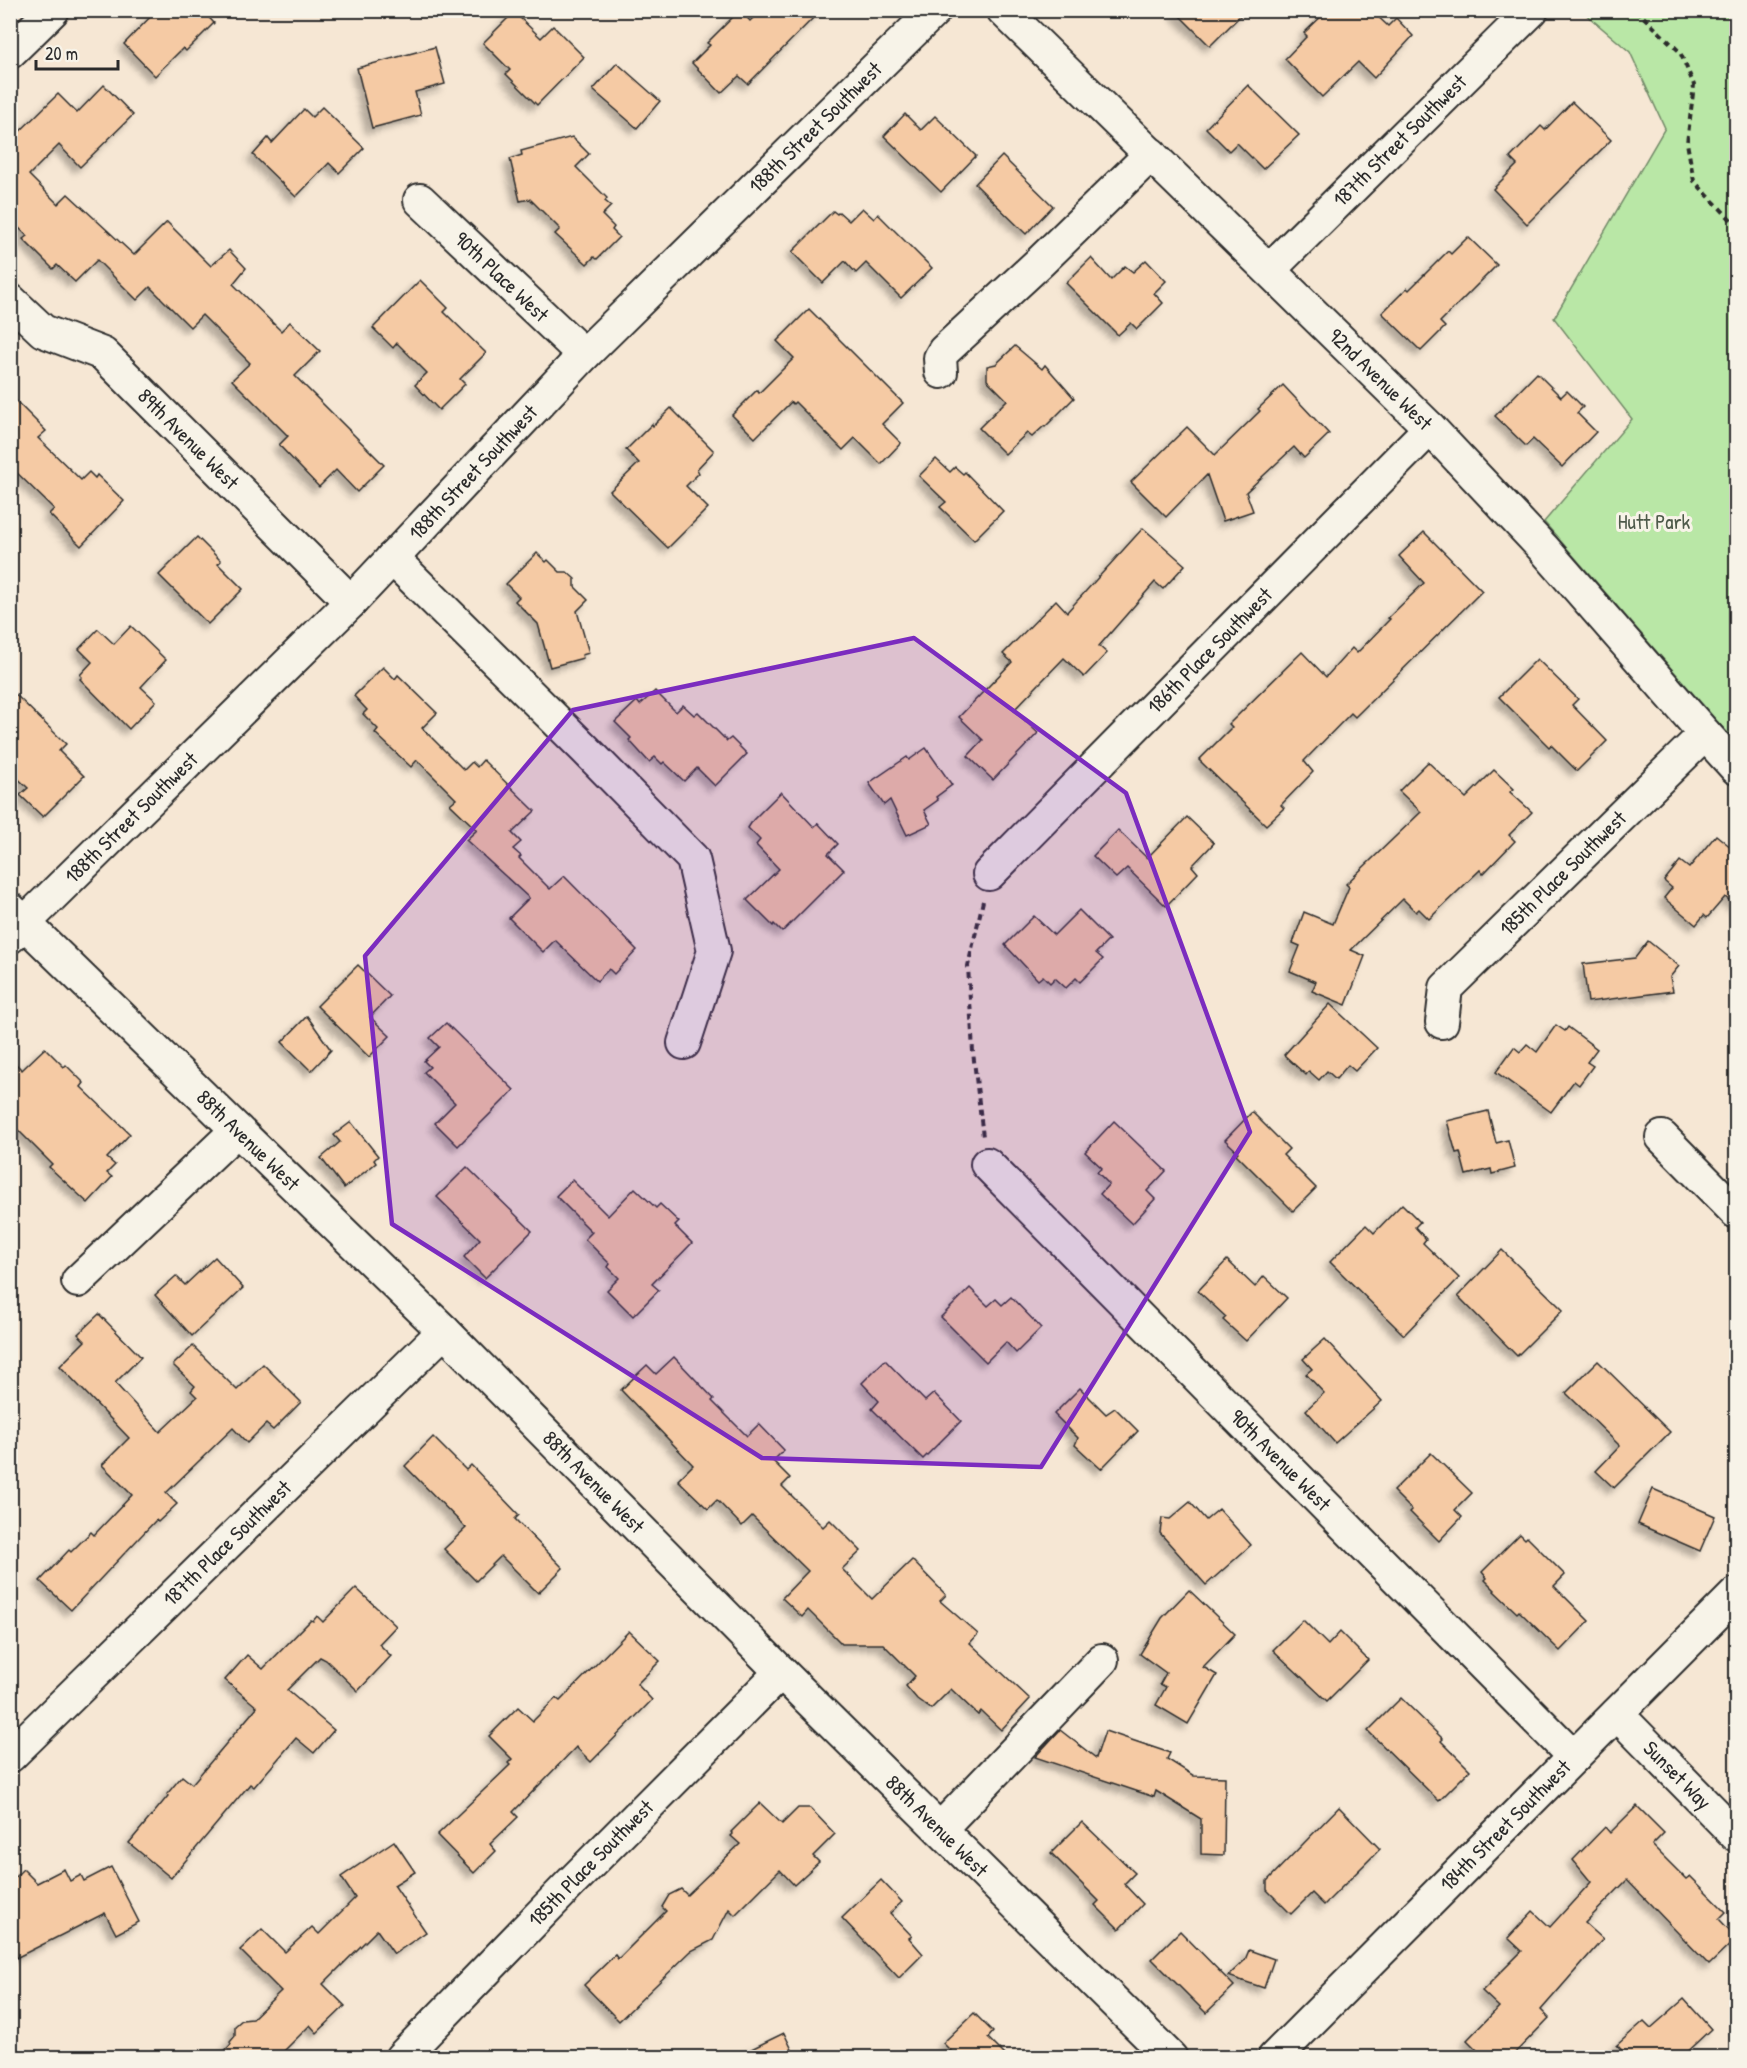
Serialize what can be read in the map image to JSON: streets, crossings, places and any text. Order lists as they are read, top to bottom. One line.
{"streets":{"street":["188th Street Southwest","187th Street Southwest","90th Place West","92nd Avenue West","89th Avenue West","186th Place Southwest","185th Place Southwest","88th Avenue West","90th Avenue West","187th Place Southwest","Sunset Way","184th Street Southwest"]},"crossings":[["188th Street Southwest","90th Place West"],["188th Street Southwest","89th Avenue West"],["188th Street Southwest","88th Avenue West"],["187th Street Southwest","92nd Avenue West"],["92nd Avenue West","186th Place Southwest"],["92nd Avenue West","185th Place Southwest"],["185th Place Southwest","88th Avenue West"],["88th Avenue West","187th Place Southwest"],["90th Avenue West","184th Street Southwest"],["Sunset Way","184th Street Southwest"]],"parks":["Hutt Park"],"scale_bar":"20 m"}
